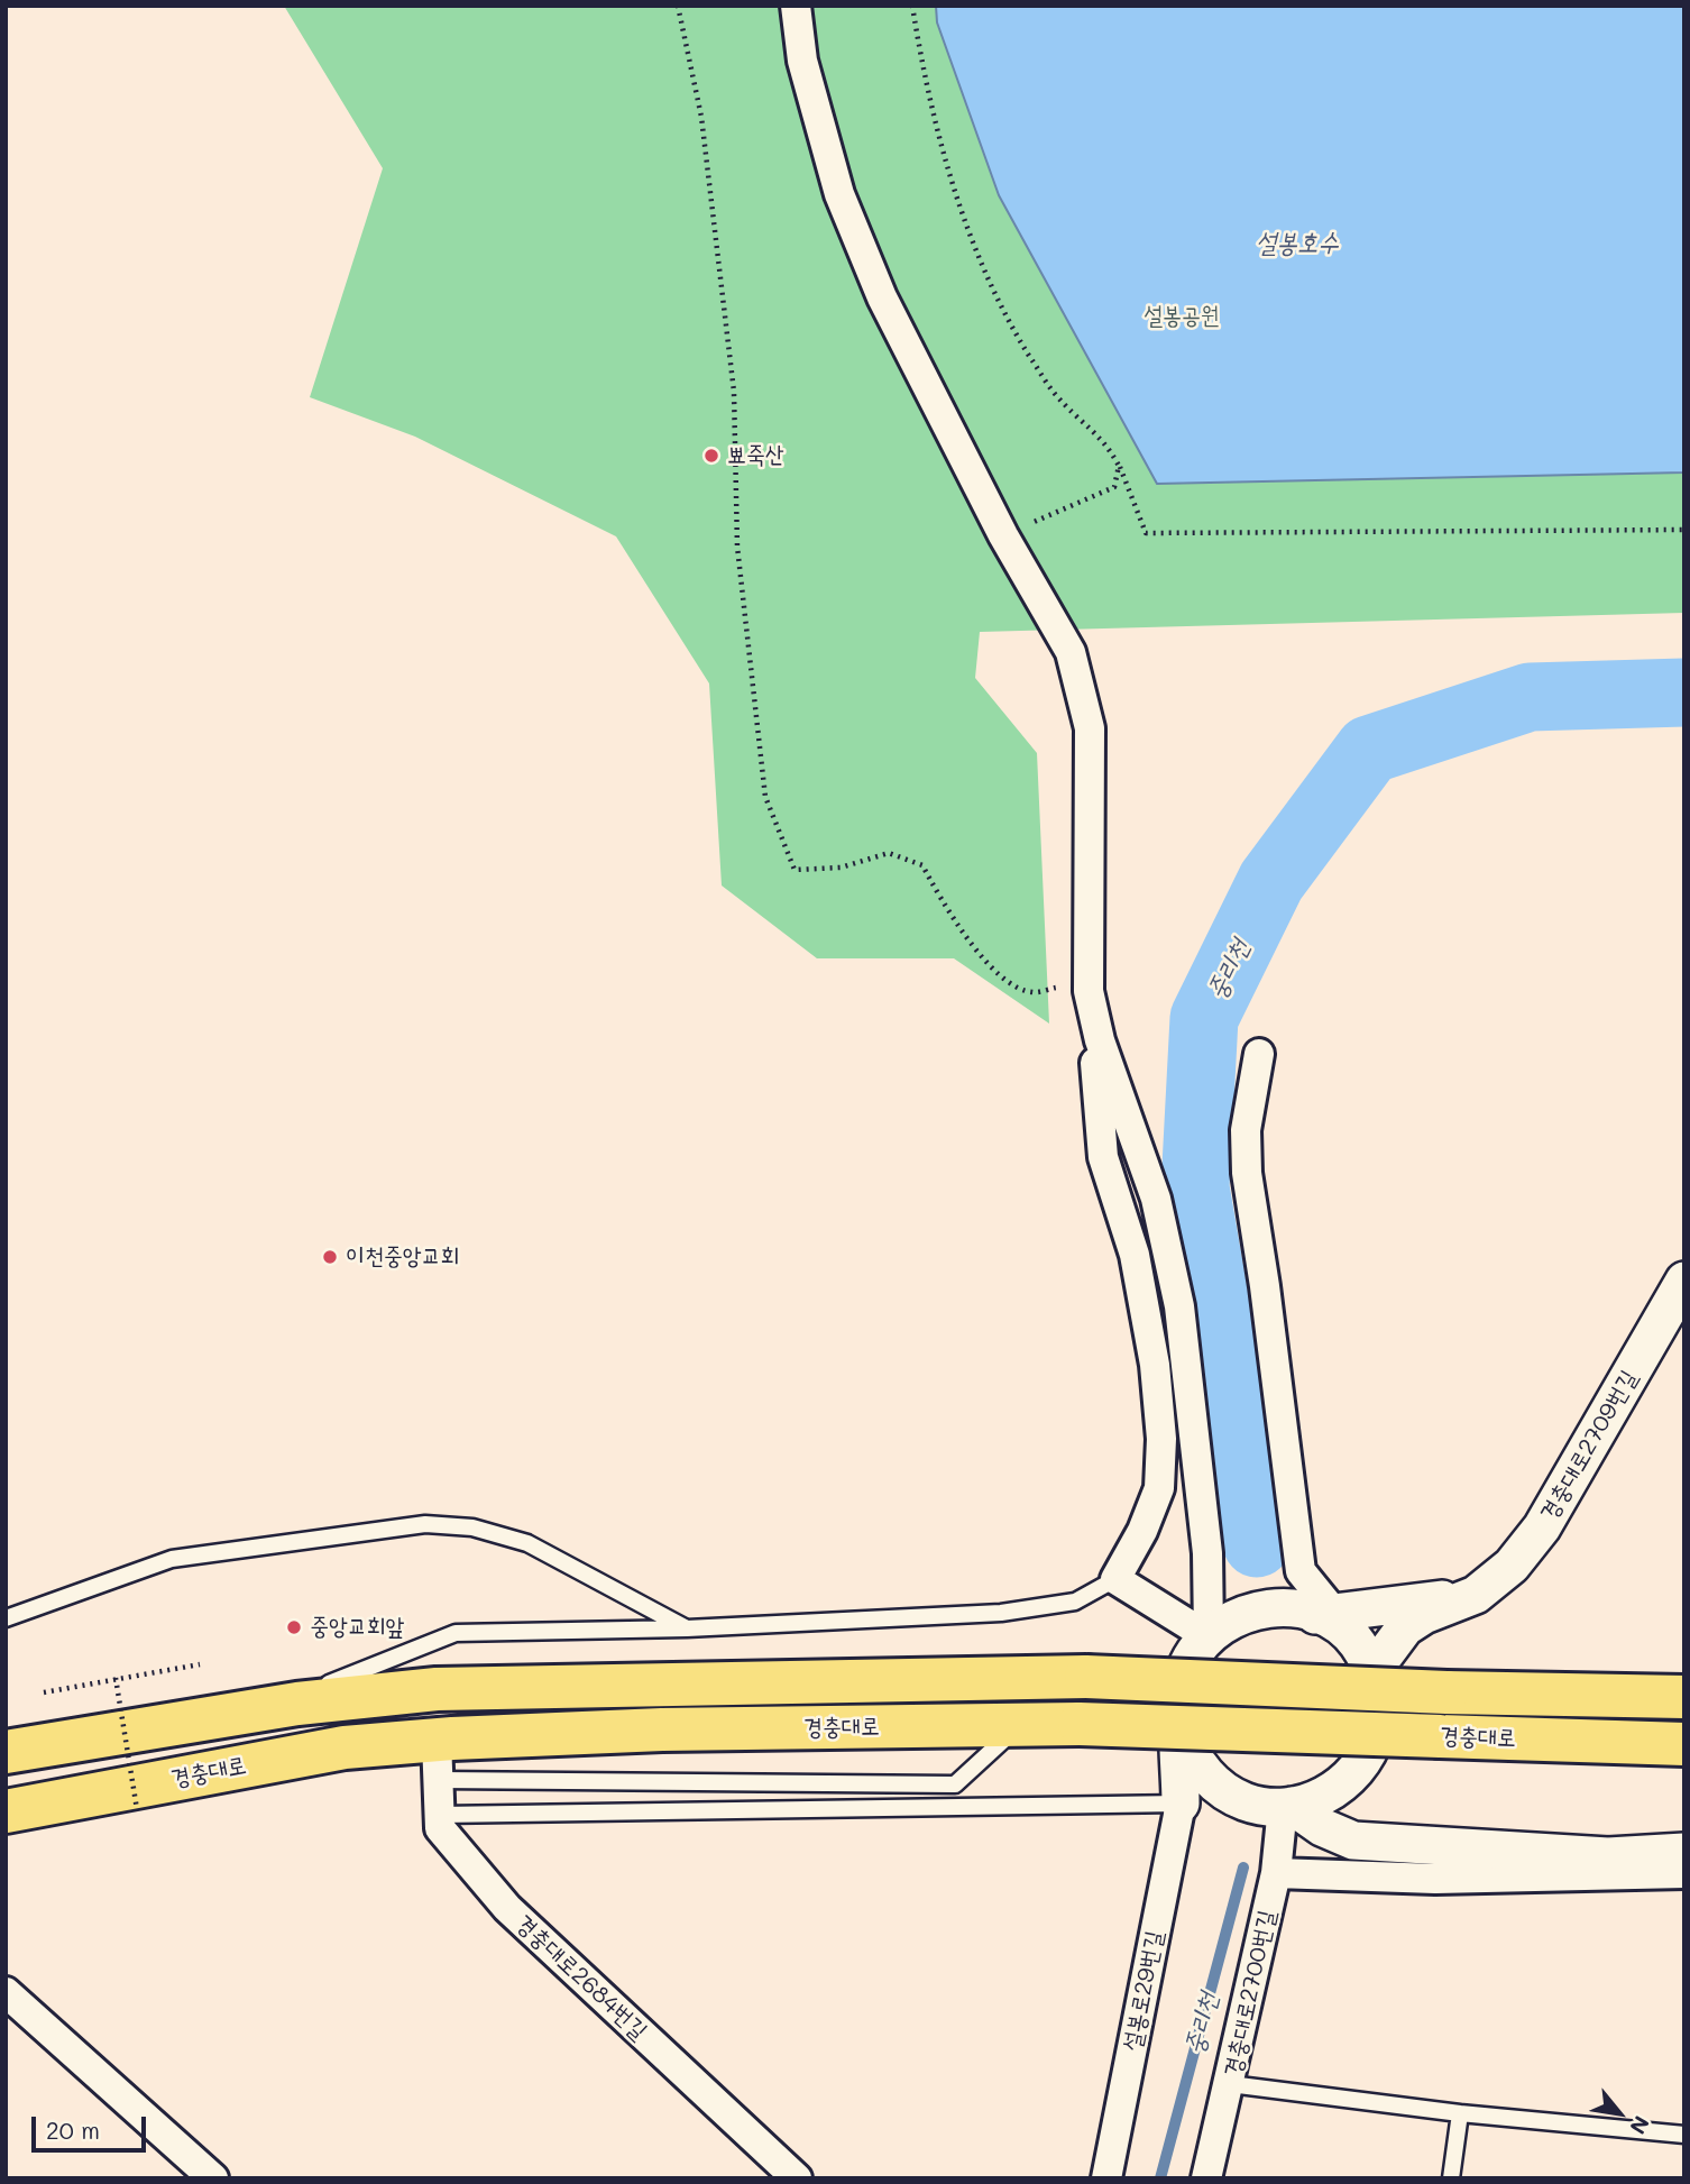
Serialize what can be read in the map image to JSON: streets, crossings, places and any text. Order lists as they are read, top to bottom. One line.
{"streets":{"main road":["경충대로"],"street":["경충대로2709번길","경충대로2684번길","설봉로29번길","경충대로2700번길"]},"crossings":[["경충대로","경충대로2684번길"]],"water":["설봉호수","중리천"],"parks":["설봉공원"],"places":["뾰죽산","이천중앙교회","중앙교회앞"],"scale_bar":"20 m","north":"bottom right"}
